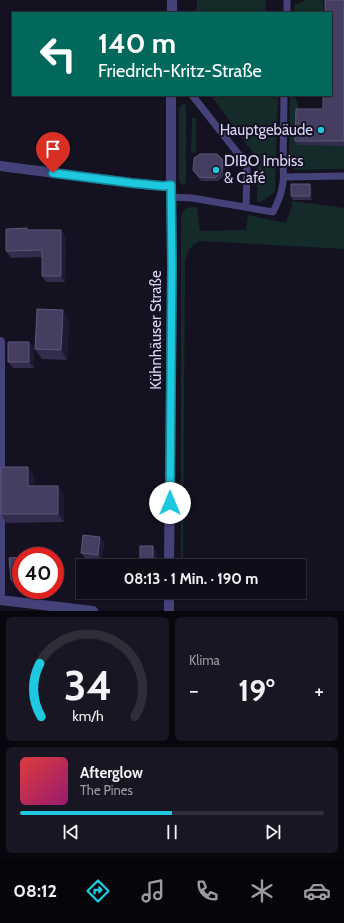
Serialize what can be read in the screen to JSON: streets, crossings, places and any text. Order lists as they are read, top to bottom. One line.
{"streets":{"street":["Kühnhäuser Straße"]},"places":["Hauptgebäude","DIBO Imbiss & Café"],"page":{"turn":["140 m","Friedrich-Kritz-Straße"],"limit":"40","trip":"08:13 · 1 Min. · 190 m","tile":"Klima","heat":["−","19°","+"],"song":["Afterglow","The Pines"],"tabs":"08:12","gauge":["34","km/h"]}}
